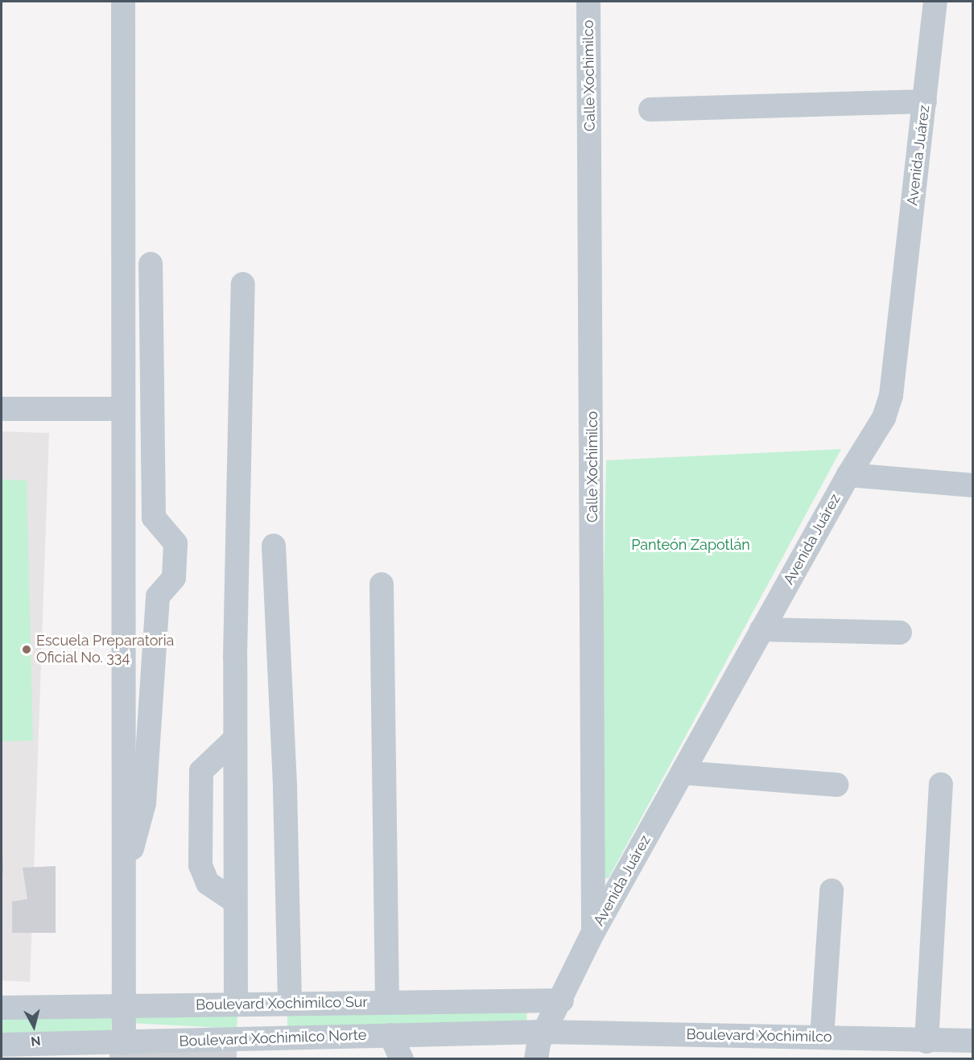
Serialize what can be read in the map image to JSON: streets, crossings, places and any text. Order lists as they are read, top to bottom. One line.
{"streets":{"street":["Calle Xochimilco","Avenida Juárez","Boulevard Xochimilco Sur","Boulevard Xochimilco","Boulevard Xochimilco Norte"]},"crossings":[["Calle Xochimilco","Avenida Juárez"],["Avenida Juárez","Boulevard Xochimilco Sur"],["Avenida Juárez","Boulevard Xochimilco"],["Avenida Juárez","Boulevard Xochimilco Norte"],["Boulevard Xochimilco","Boulevard Xochimilco Norte"]],"parks":["Panteón Zapotlán"],"places":["Escuela Preparatoria Oficial No. 334"],"north":"bottom"}
